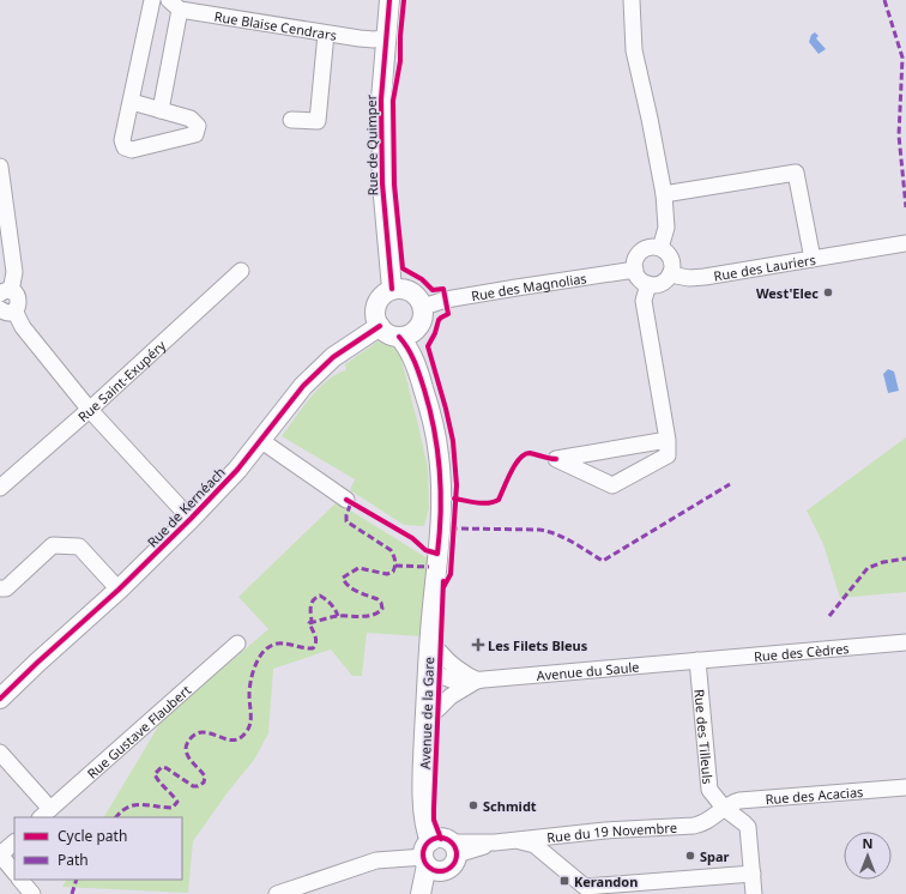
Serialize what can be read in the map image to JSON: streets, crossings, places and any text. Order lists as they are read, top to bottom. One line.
{"streets":{"main road":["Rue de Quimper","Rue de Kernéach","Avenue de la Gare"],"street":["Rue Blaise Cendrars","Rue des Lauriers","Rue des Magnolias","Rue Saint-Exupéry","Rue des Cèdres","Avenue du Saule","Rue Gustave Flaubert","Rue des Tilleuls","Rue des Acacias","Rue du 19 Novembre"]},"crossings":[["Rue Blaise Cendrars","Rue de Quimper"],["Rue de Quimper","Rue des Magnolias"],["Rue de Quimper","Rue de Kernéach"],["Rue de Quimper","Avenue de la Gare"],["Rue des Lauriers","Rue des Magnolias"],["Rue des Magnolias","Rue de Kernéach"],["Rue des Magnolias","Avenue de la Gare"],["Rue de Kernéach","Avenue de la Gare"],["Rue des Cèdres","Avenue du Saule"],["Rue des Cèdres","Rue des Tilleuls"],["Avenue du Saule","Avenue de la Gare"],["Avenue du Saule","Rue des Tilleuls"],["Avenue de la Gare","Rue du 19 Novembre"],["Rue des Tilleuls","Rue des Acacias"],["Rue des Tilleuls","Rue du 19 Novembre"],["Rue des Acacias","Rue du 19 Novembre"]],"places":{"other":["West'Elec","Schmidt","Spar"],"health":["Les Filets Bleus"],"transit":["Kerandon"]},"legend":["Cycle path","Path"],"north":"top"}
